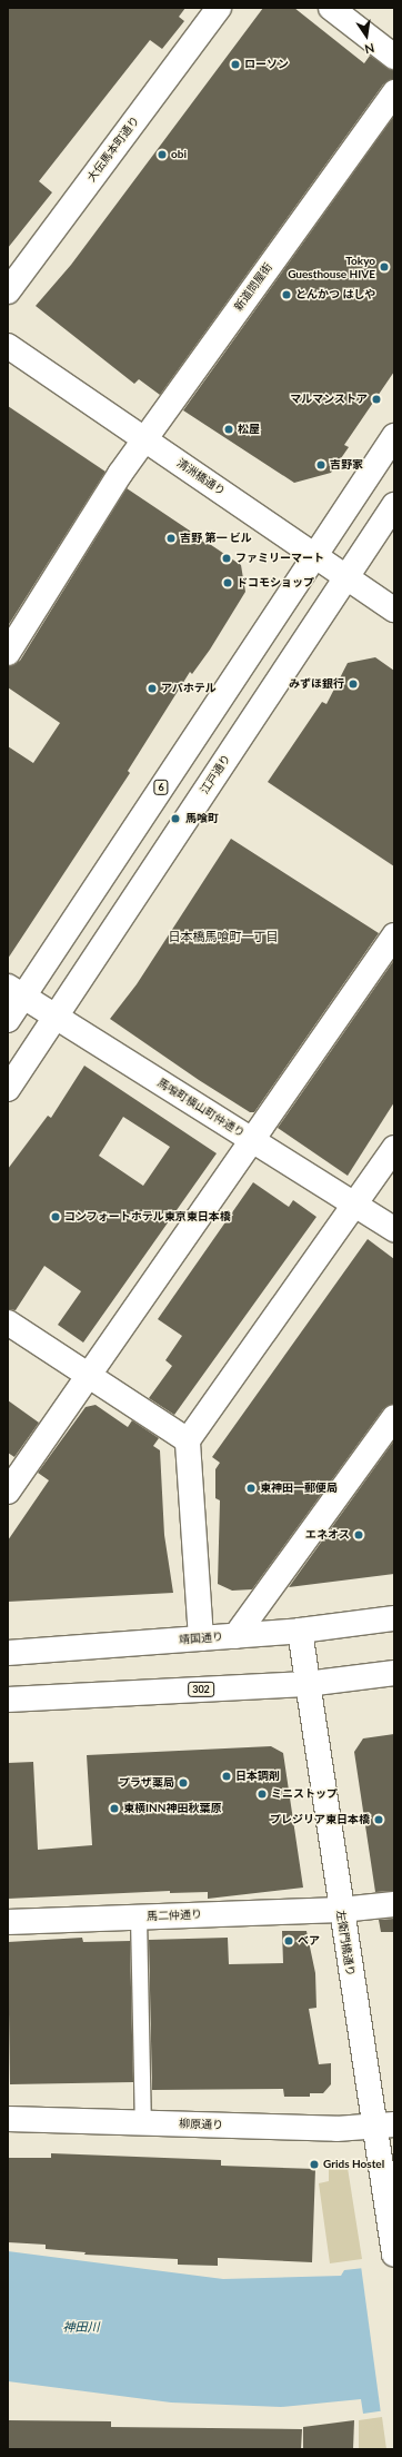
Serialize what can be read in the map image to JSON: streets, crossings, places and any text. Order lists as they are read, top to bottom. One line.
{"streets":{"main road":["大伝馬本町通り","新道問屋街","清洲橋通り","江戸通り","6","馬喰町横山町仲通り","靖国通り","302","馬二仲通り","左衛門橋通り","柳原通り"]},"crossings":[["新道問屋街","清洲橋通り"],["清洲橋通り","江戸通り"],["清洲橋通り","6"],["江戸通り","馬喰町横山町仲通り"],["6","馬喰町横山町仲通り"],["靖国通り","左衛門橋通り"],["302","左衛門橋通り"],["馬二仲通り","左衛門橋通り"],["左衛門橋通り","柳原通り"]],"districts":["日本橋馬喰町一丁目"],"water":["神田川"],"places":["ローソン","obi","Tokyo Guesthouse HIVE","とんかつ はしや","マルマンストア","松屋","吉野家","吉野 第一 ビル","ファミリーマート","ドコモショップ","みずほ銀行","アパホテル","馬喰町","コンフォートホテル東京東日本橋","東神田一郵便局","エネオス","日本調剤","プラザ薬局","ミニストップ","東横INN神田秋葉原","プレジリア東日本橋","ベア","Grids Hostel"],"north":"bottom"}
